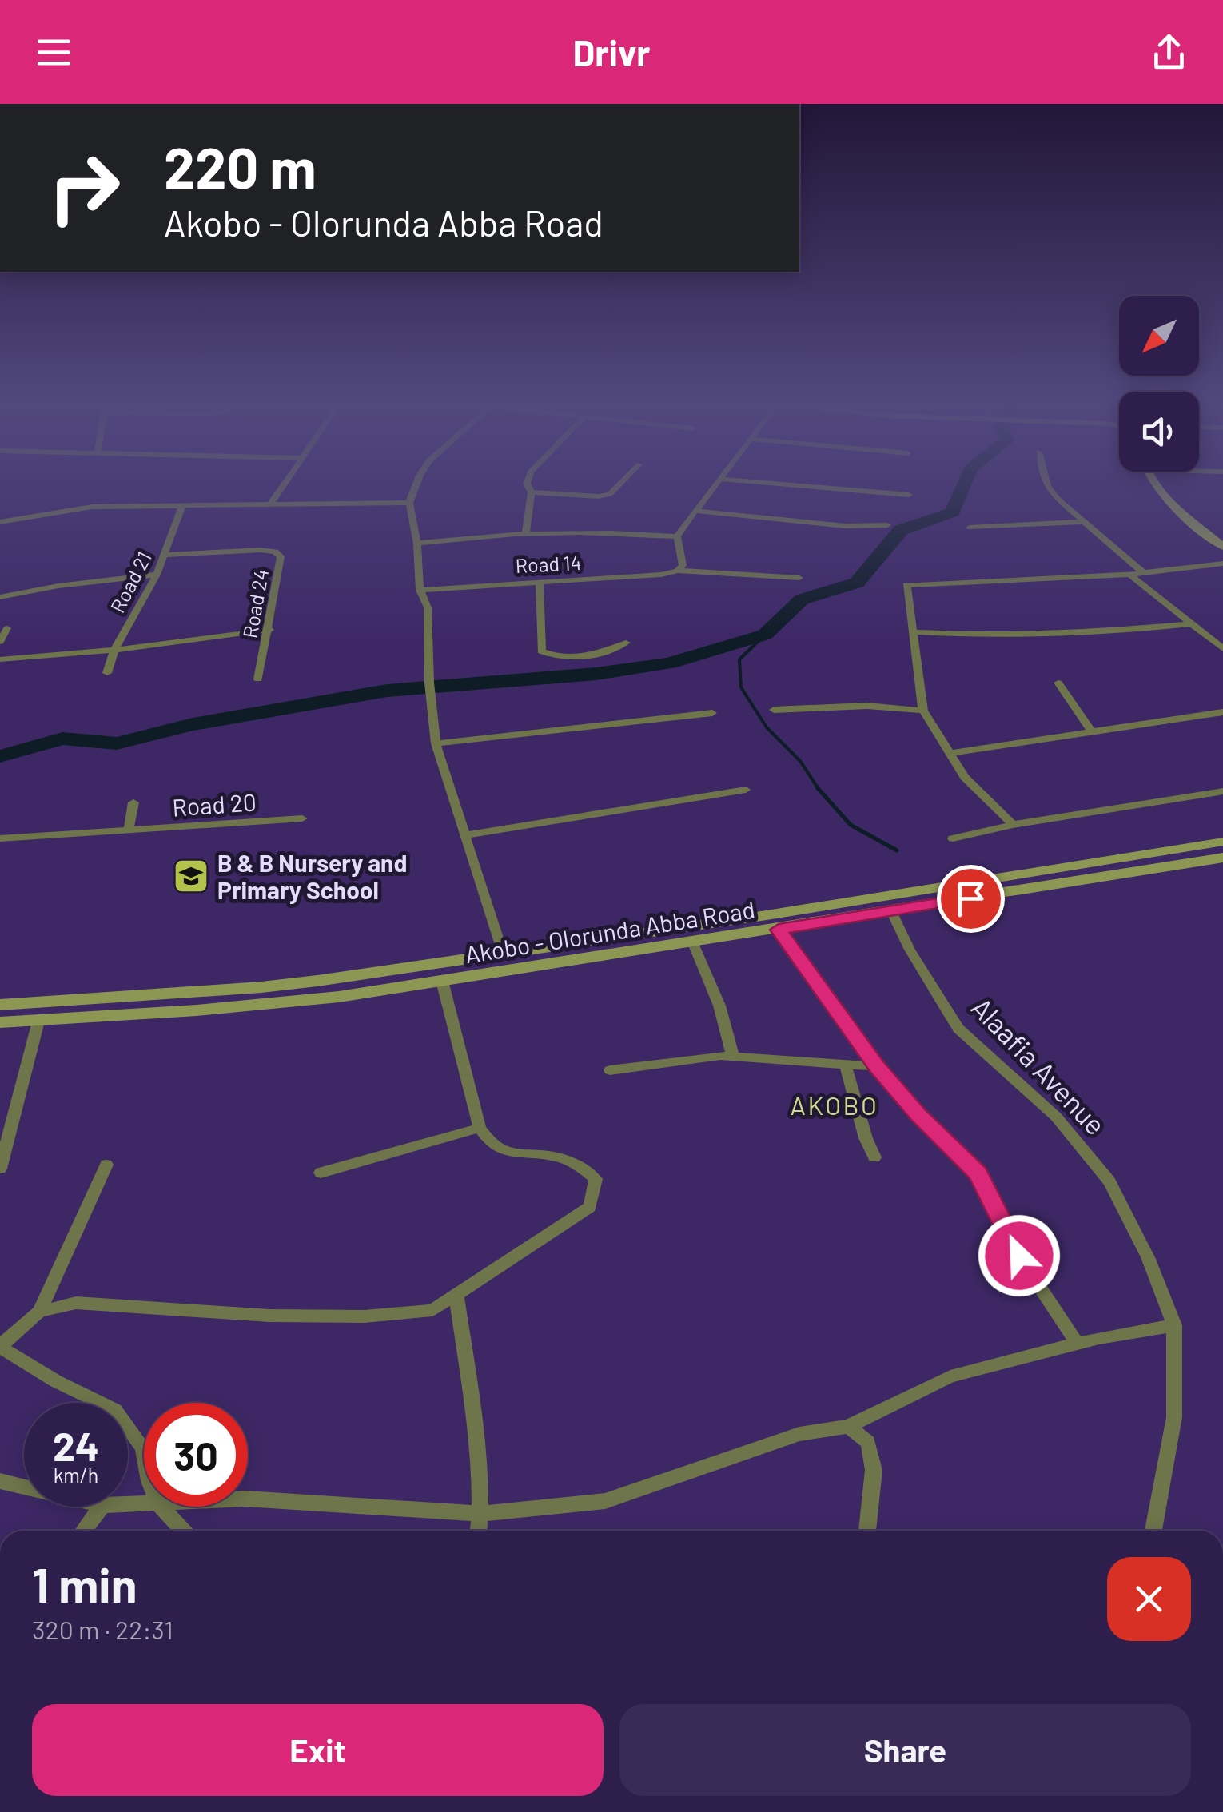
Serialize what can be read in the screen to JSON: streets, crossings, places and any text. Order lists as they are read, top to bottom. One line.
{"streets":{"main road":["Akobo - Olorunda Abba Road"],"street":["Road 14","Road 21","Road 24","Road 20","Alaafia Avenue"]},"crossings":[["Road 21","Road 24"],["Akobo - Olorunda Abba Road","Alaafia Avenue"]],"districts":["AKOBO"],"places":{"school or university":["B & B Nursery and Primary School"]},"north":"bottom left","page":{"header":"Drivr","turn":["220 m","Akobo - Olorunda Abba Road"],"speed":"24 km/h","limit":"30","heading":["1 min","320 m · 22:31"],"buttons":["Exit","Share"]}}
